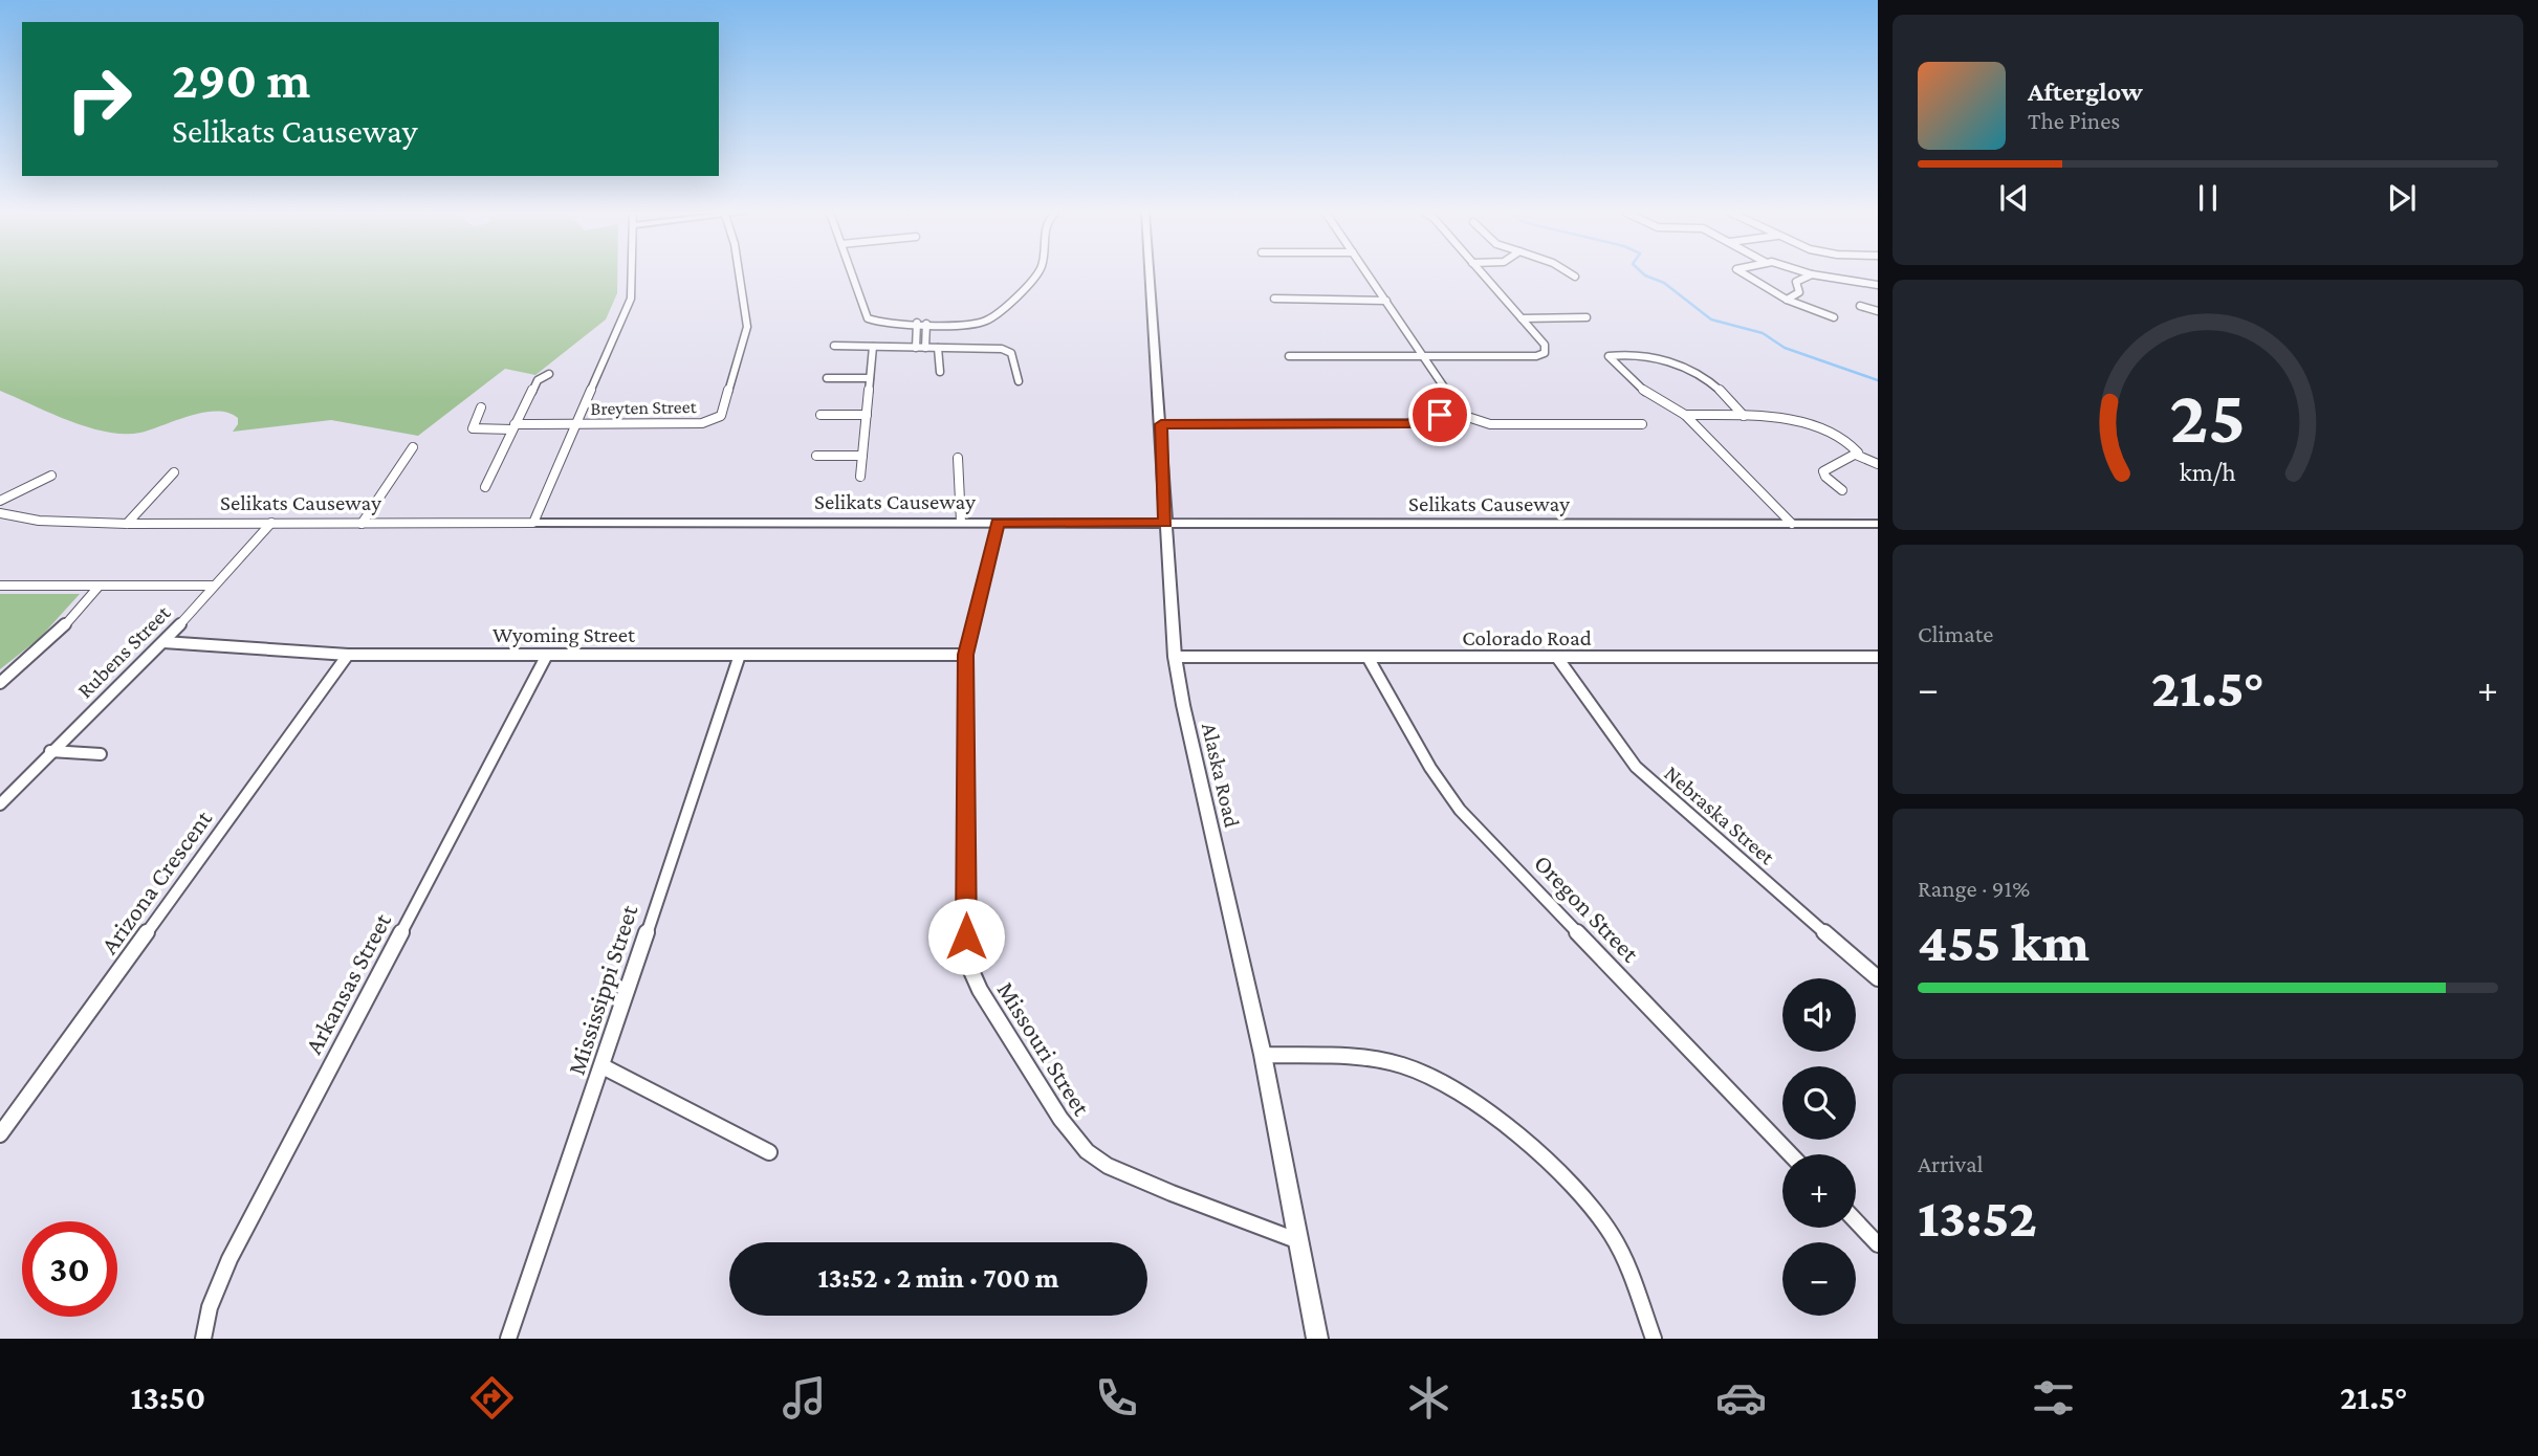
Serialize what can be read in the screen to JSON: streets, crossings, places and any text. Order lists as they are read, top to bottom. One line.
{"streets":{"street":["Breyten Street","Selikats Causeway","Wyoming Street","Colorado Road","Rubens Street","Alaska Road","Nebraska Street","Arizona Crescent","Oregon Street","Arkansas Street","Mississippi Street","Missouri Street"]},"crossings":[["Selikats Causeway","Rubens Street"],["Selikats Causeway","Alaska Road"],["Selikats Causeway","Missouri Street"],["Wyoming Street","Rubens Street"],["Wyoming Street","Arizona Crescent"],["Wyoming Street","Arkansas Street"],["Wyoming Street","Mississippi Street"],["Wyoming Street","Missouri Street"],["Colorado Road","Alaska Road"],["Colorado Road","Nebraska Street"],["Colorado Road","Oregon Street"],["Alaska Road","Missouri Street"]],"page":{"turn":["290 m","Selikats Causeway"],"song":["Afterglow","The Pines"],"tile":["Climate",["Range · 91%","455 km"],["Arrival","13:52"]],"heat":["−","21.5°","+"],"map_buttons":["+","−"],"limit":"30","trip":"13:52 · 2 min · 700 m","tabs":["13:50","21.5°"],"gauge":["25","km/h"]}}
